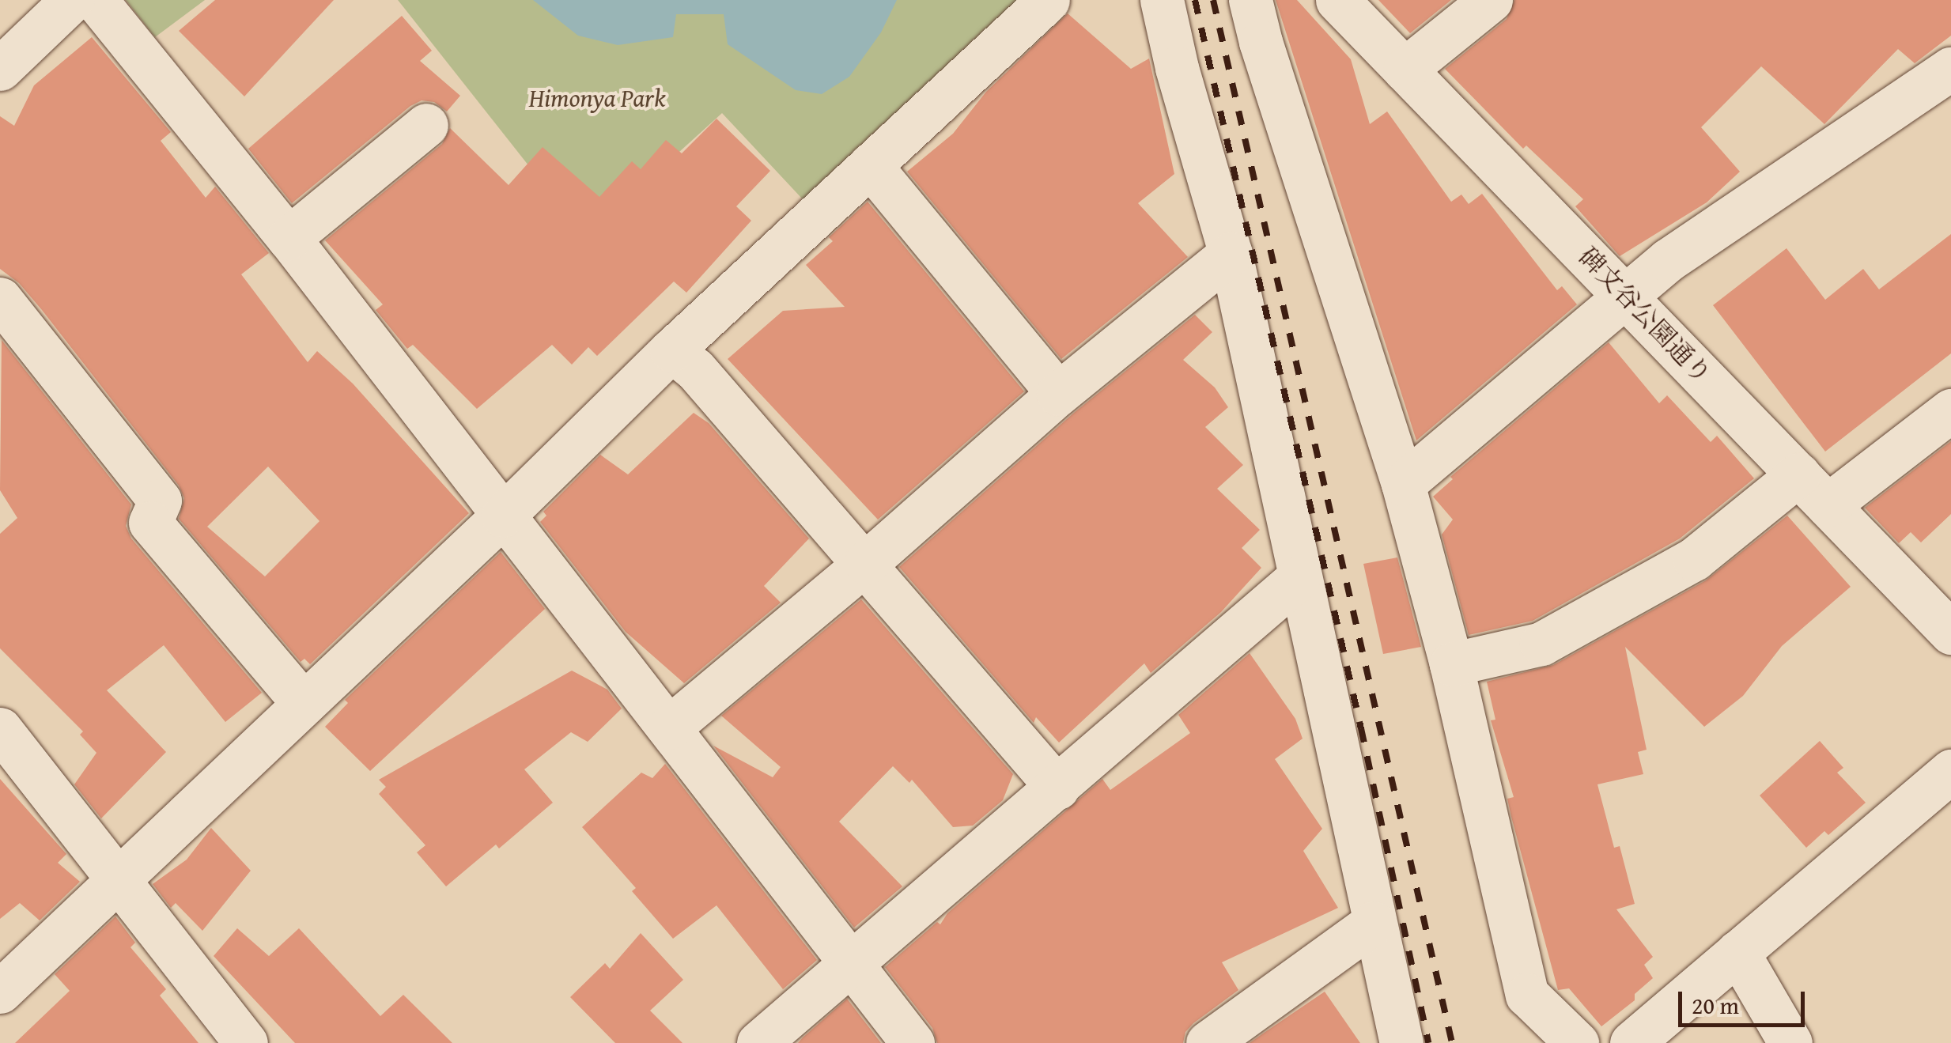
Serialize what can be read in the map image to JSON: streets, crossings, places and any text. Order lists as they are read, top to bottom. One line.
{"streets":{"street":["碑文谷公園通り"]},"parks":["Himonya Park"],"scale_bar":"20 m"}
